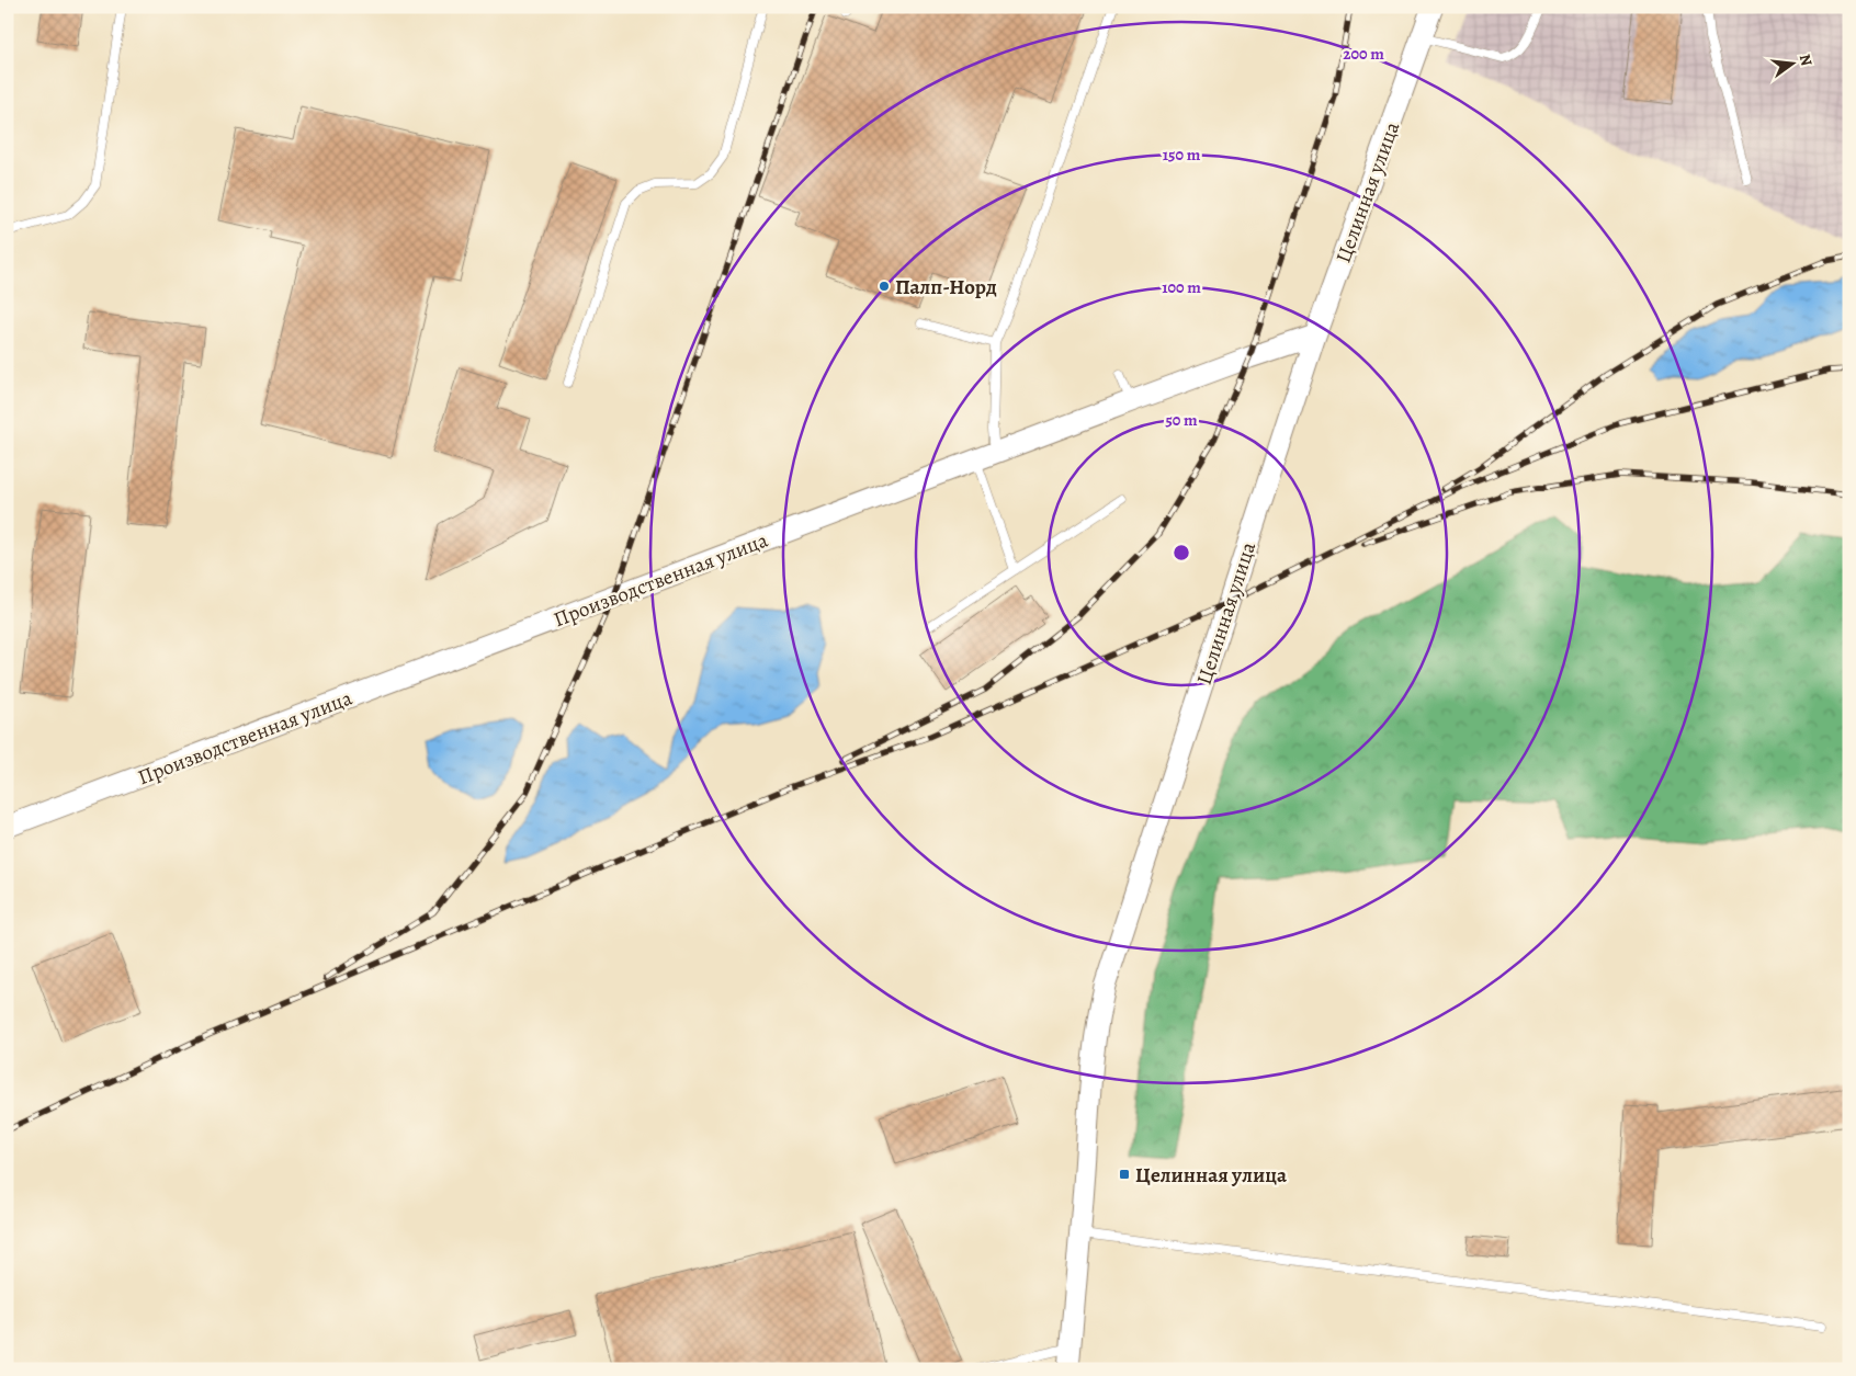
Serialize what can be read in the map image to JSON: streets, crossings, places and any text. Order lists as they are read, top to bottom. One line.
{"streets":{"street":["Целинная улица","Производственная улица"]},"crossings":[["Целинная улица","Производственная улица"]],"places":{"other":["Палп-Норд"],"transit":["Целинная улица"]},"north":"right","rings":["200 m","150 m","100 m","50 m"]}
